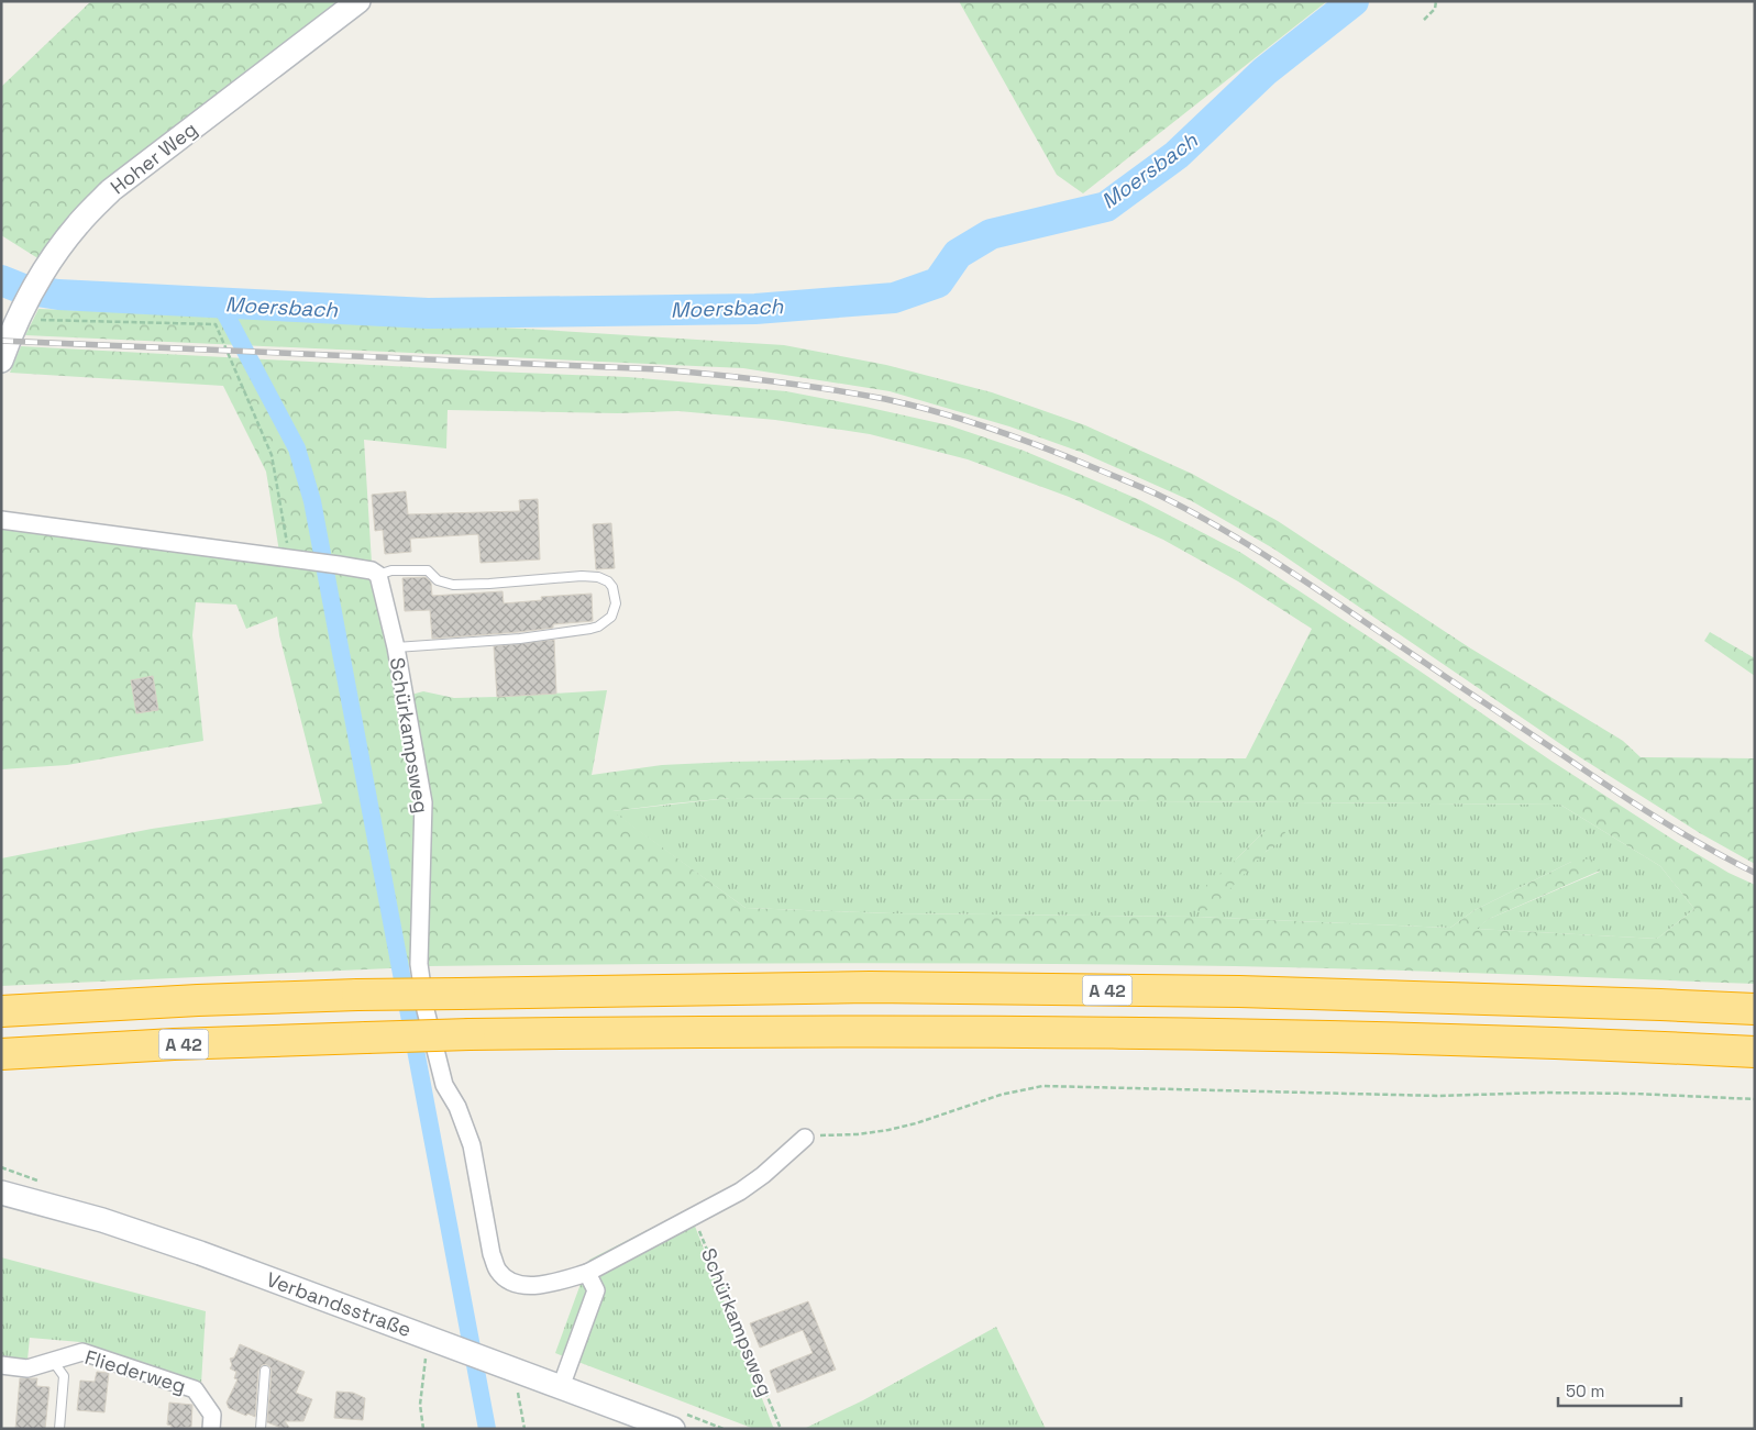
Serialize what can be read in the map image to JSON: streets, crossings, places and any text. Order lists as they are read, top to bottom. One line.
{"streets":{"highway":["A 42"],"main road":["Hoher Weg","Verbandsstraße"],"street":["Schürkampsweg","Fliederweg"]},"water":["Moersbach"],"scale_bar":"50 m"}
